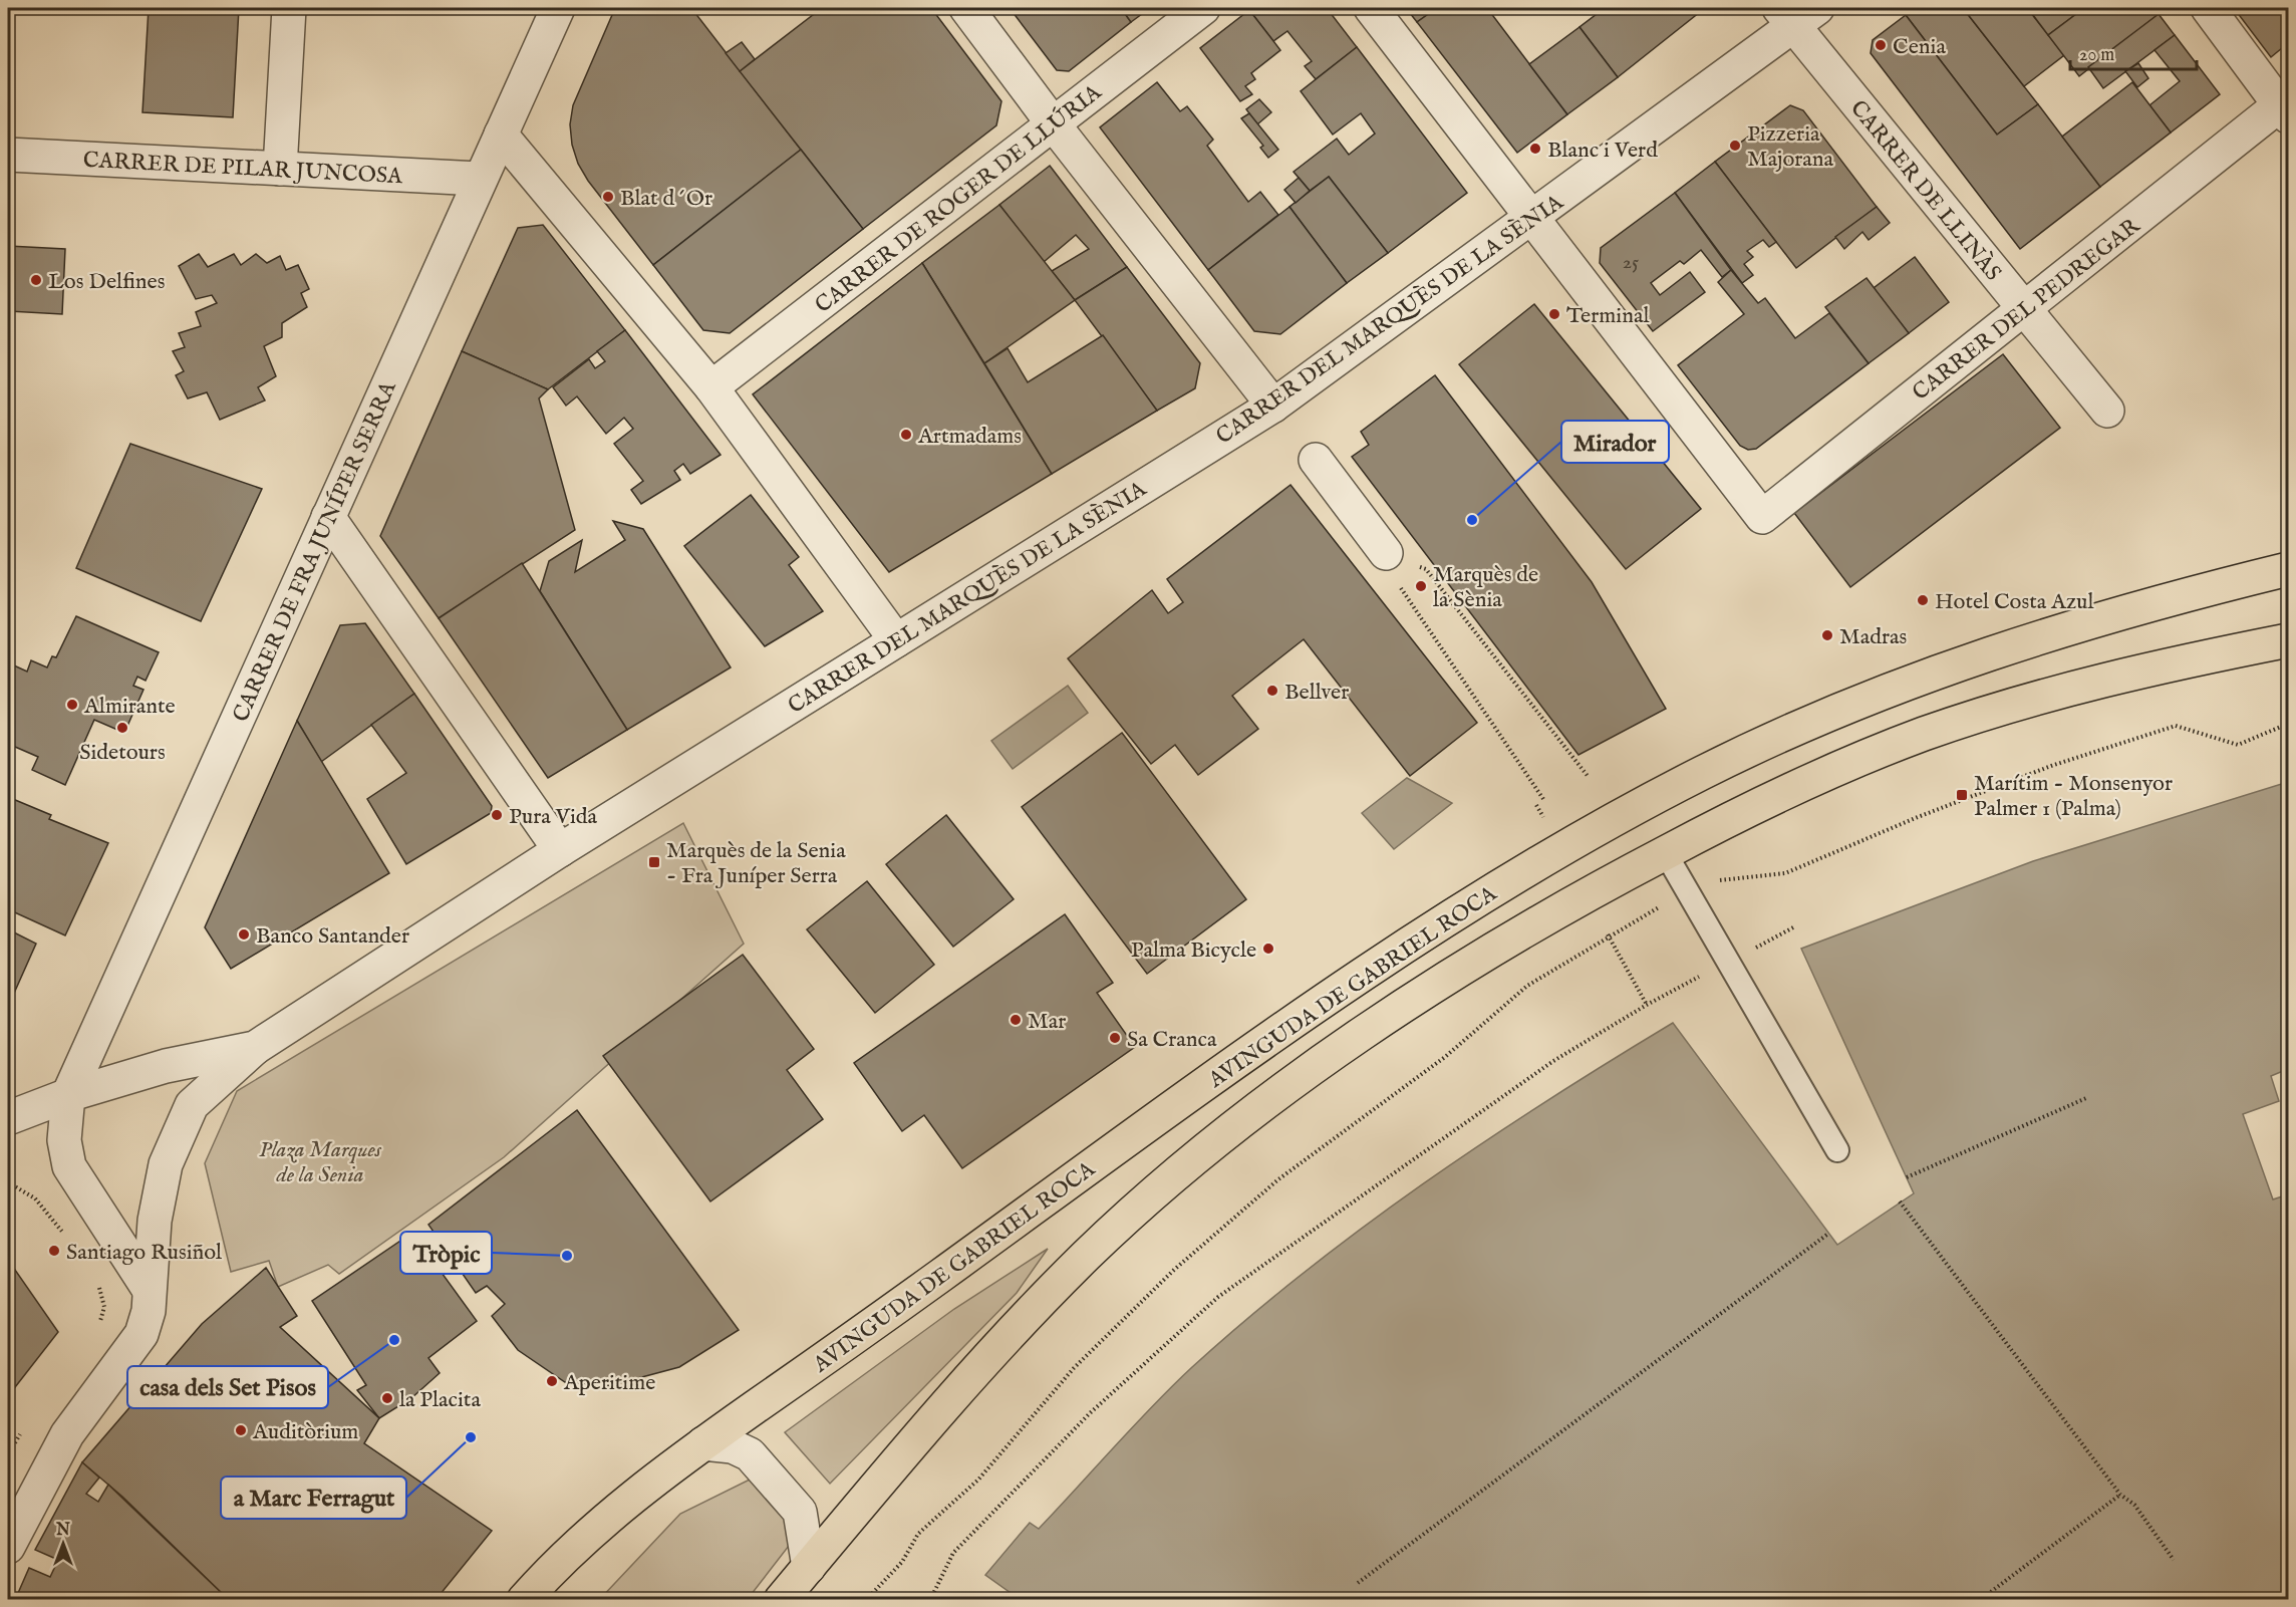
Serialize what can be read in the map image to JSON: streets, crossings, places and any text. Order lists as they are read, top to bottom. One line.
{"streets":{"highway":["AVINGUDA DE GABRIEL ROCA"],"street":["CARRER DE PILAR JUNCOSA","CARRER DE LLINÀS","CARRER DE ROGER DE LLÚRIA","CARRER DEL PEDREGAR","CARRER DEL MARQUÈS DE LA SÈNIA","CARRER DE FRA JUNÍPER SERRA"]},"crossings":[["CARRER DE PILAR JUNCOSA","CARRER DE FRA JUNÍPER SERRA"],["CARRER DE LLINÀS","CARRER DEL PEDREGAR"],["CARRER DE LLINÀS","CARRER DEL MARQUÈS DE LA SÈNIA"],["CARRER DEL PEDREGAR","CARRER DEL MARQUÈS DE LA SÈNIA"],["CARRER DEL MARQUÈS DE LA SÈNIA","CARRER DE FRA JUNÍPER SERRA"]],"parks":["Plaza Marques de la Senia"],"places":{"other":["Cenia","Pizzeria Majorana","Blanc i Verd","Blat d´Or","Los Delfines","Terminal","Artmadams","Mirador","Marquès de la Sènia","Hotel Costa Azul","Madras","Bellver","Almirante","Sidetours","Pura Vida","Banco Santander","Palma Bicycle","Mar","Sa Cranca","Santiago Rusiñol","Tròpic","casa dels Set Pisos","Aperitime","la Placita","Auditòrium","a Marc Ferragut"],"transit":["Marítim - Monsenyor Palmer 1 (Palma)","Marquès de la Senia - Fra Juníper Serra"]},"house_numbers":["25"],"scale_bar":"20 m","north":"top"}
